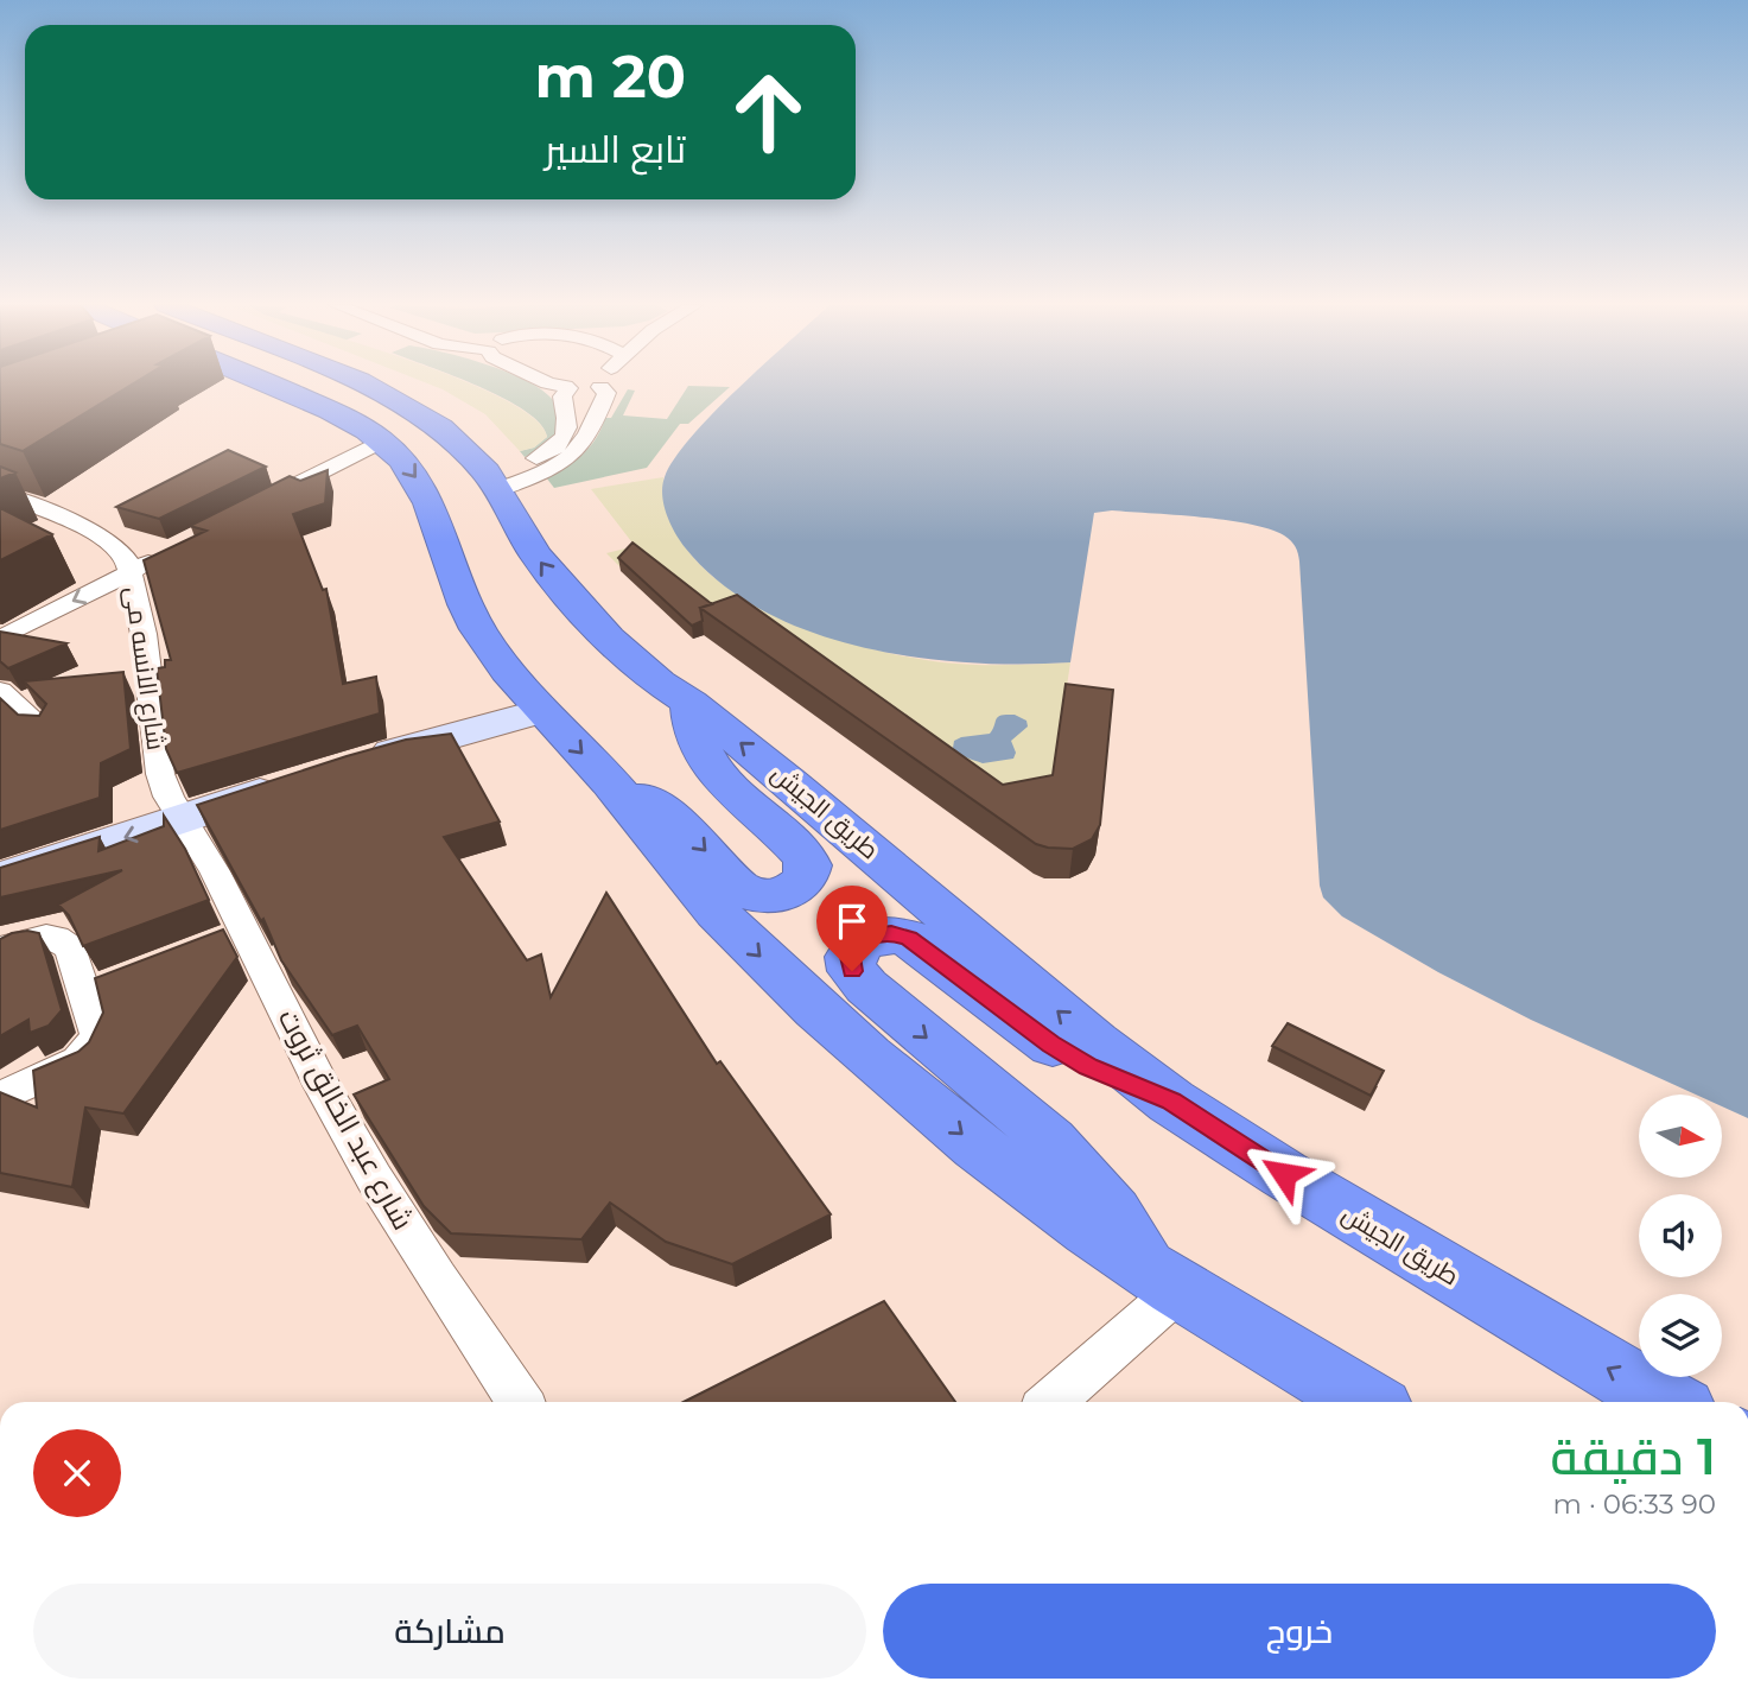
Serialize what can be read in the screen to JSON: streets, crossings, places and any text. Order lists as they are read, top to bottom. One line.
{"streets":{"highway":["طريق الجيش"],"street":["شارع الانسه مى","شارع عبد الخالق ثروت"]},"crossings":[["شارع الانسه مى","شارع عبد الخالق ثروت"]],"north":"right","page":{"turn":["20 m","تابع السير"],"heading":["1 دقيقة","90 m · 06:33"],"buttons":["خروج","مشاركة"]}}
